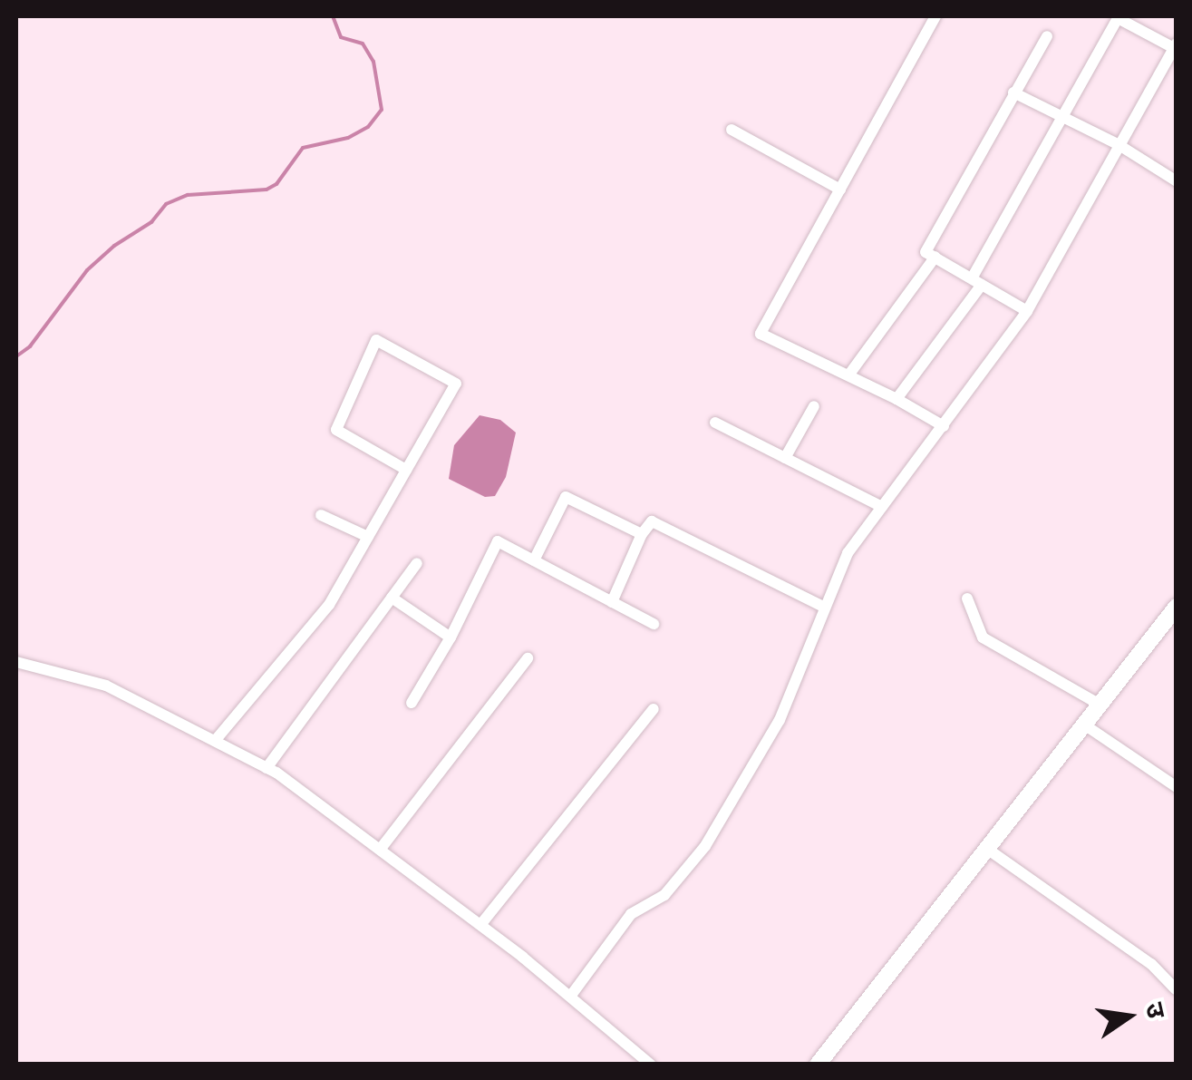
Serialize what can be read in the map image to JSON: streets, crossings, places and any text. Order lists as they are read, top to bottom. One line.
{"north":"right"}
